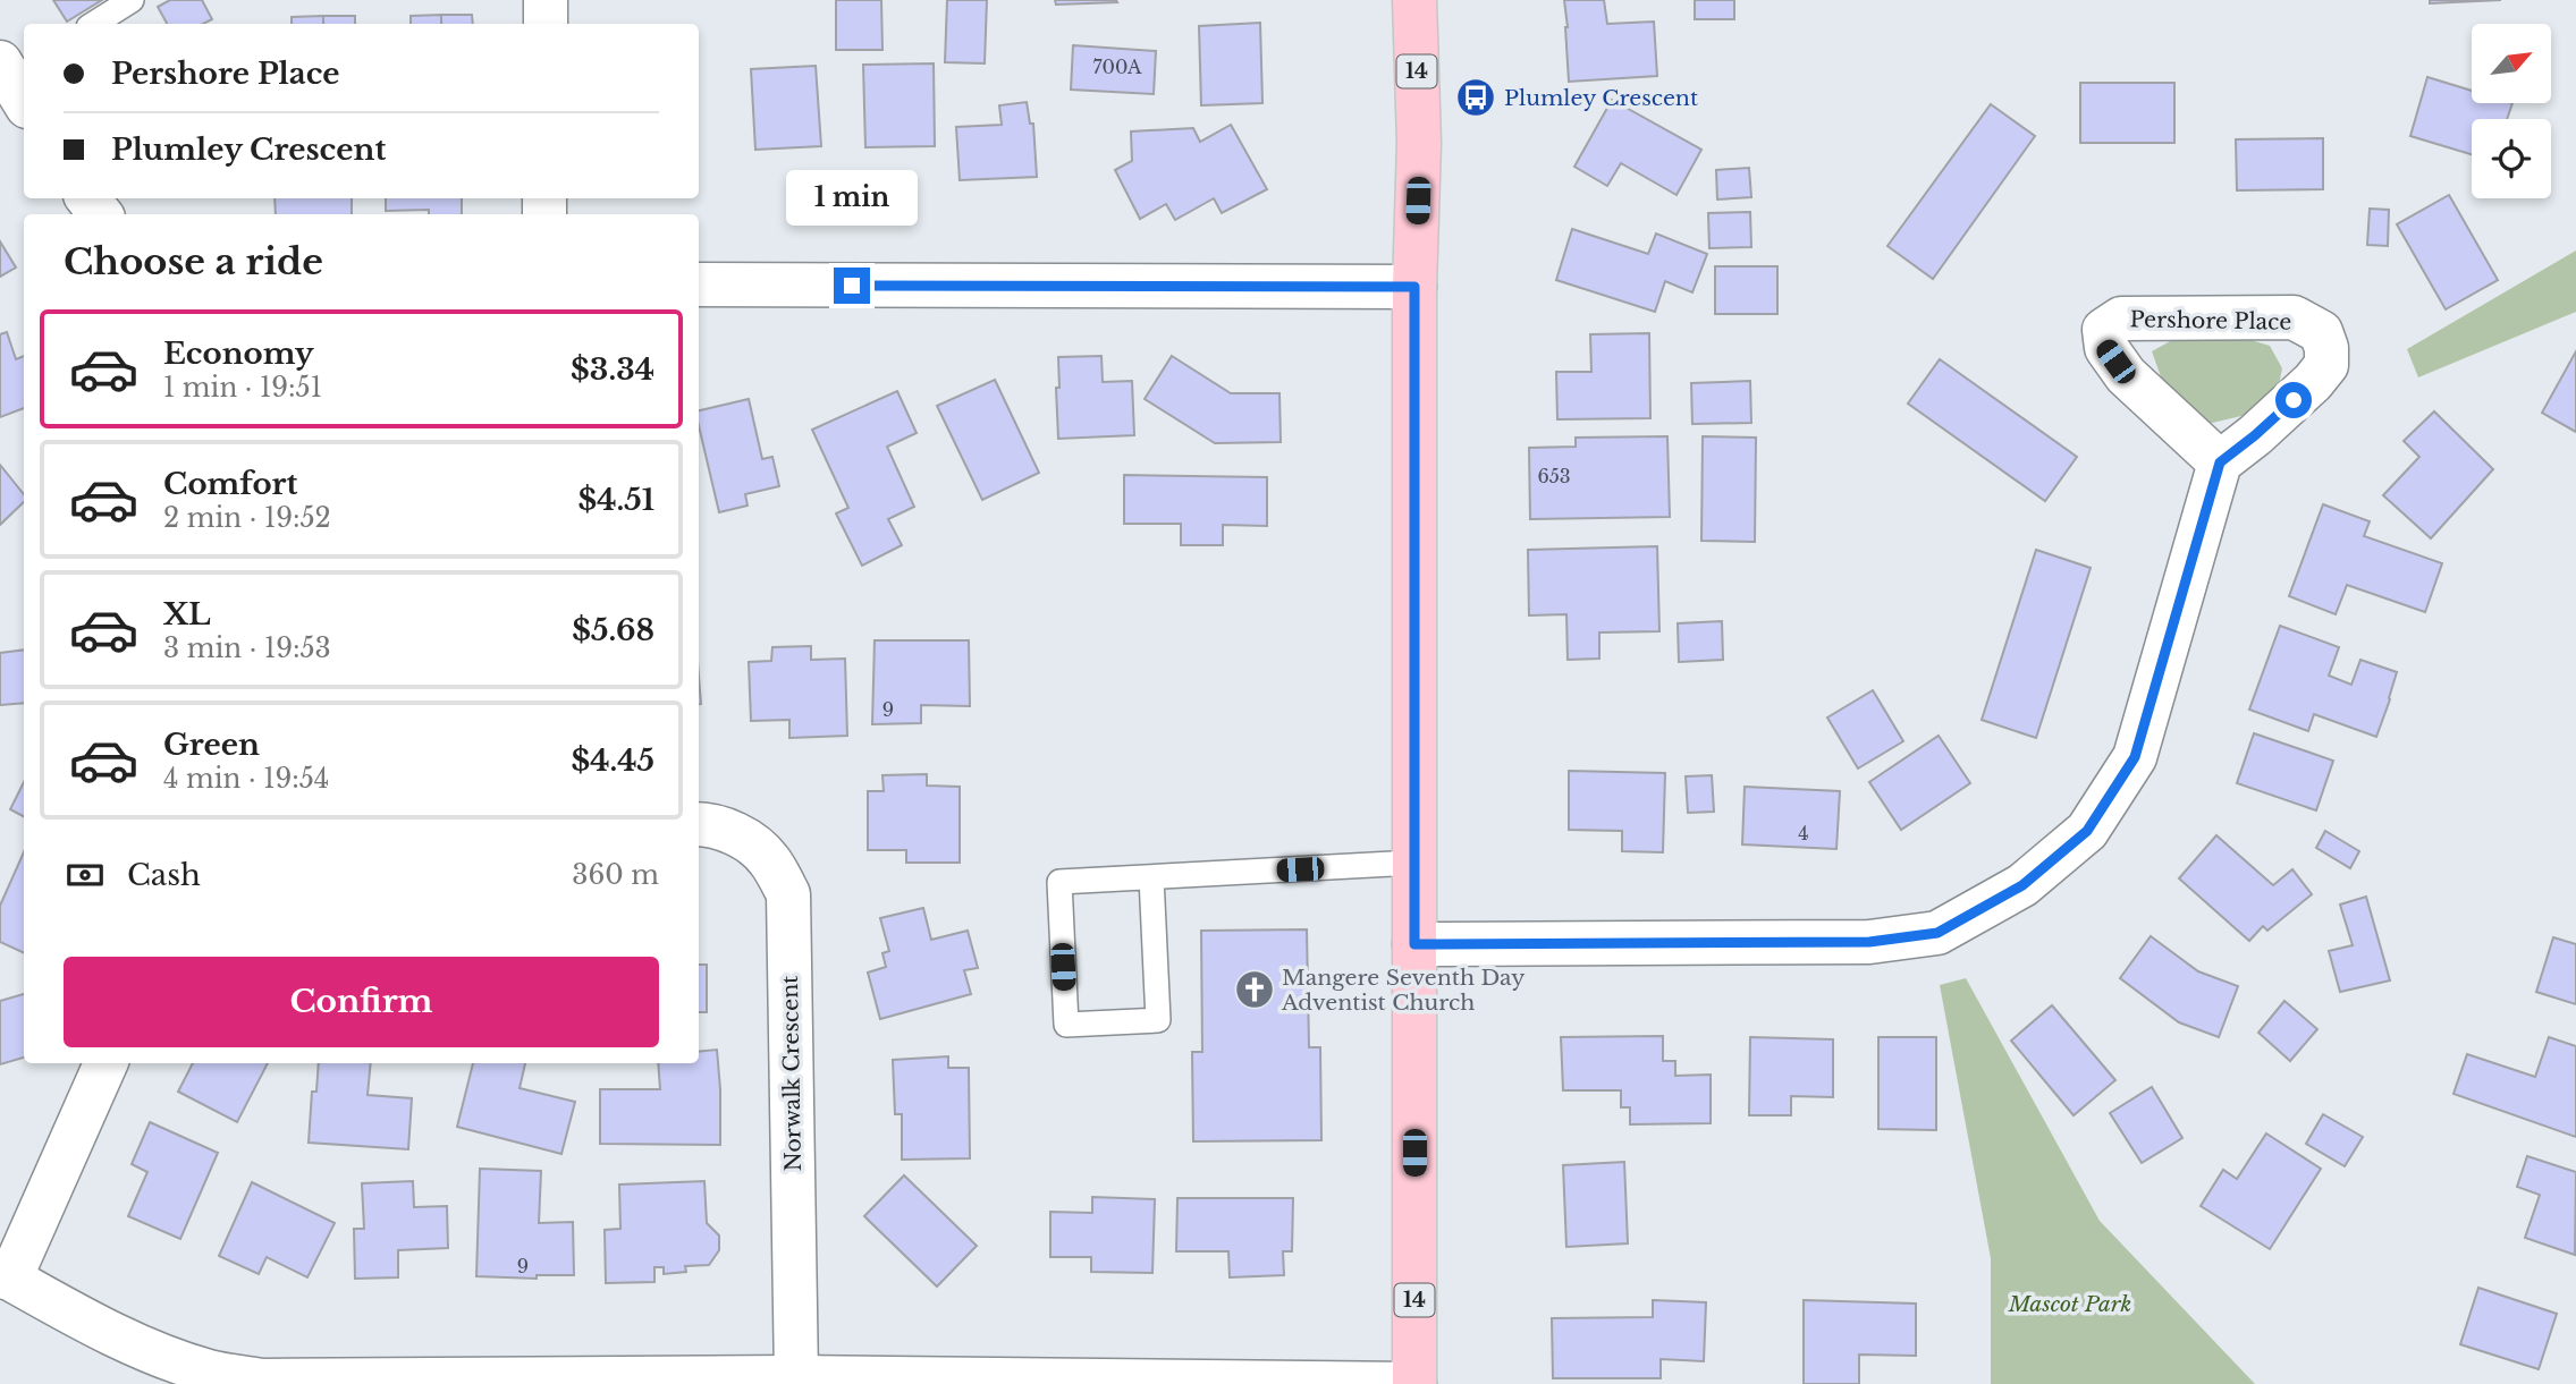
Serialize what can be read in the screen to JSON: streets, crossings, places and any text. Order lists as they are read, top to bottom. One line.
{"streets":{"main road":["14"],"street":["Pershore Place","Norwalk Crescent"]},"parks":["Mascot Park"],"places":{"bus stop":["Plumley Crescent"],"church":["Mangere Seventh Day Adventist Church"]},"house_numbers":["700A","653","9","4","9"],"north":"top right","page":{"banner":["Pershore Place","Plumley Crescent"],"bubble":"1 min","heading":"Choose a ride","list":[{"name":"Economy","note":"1 min · 19:51","value":"$3.34"},{"name":"Comfort","note":"2 min · 19:52","value":"$4.51"},{"name":"XL","note":"3 min · 19:53","value":"$5.68"},{"name":"Green","note":"4 min · 19:54","value":"$4.45"}],"pay":["Cash","360 m"],"buttons":"Confirm"}}
